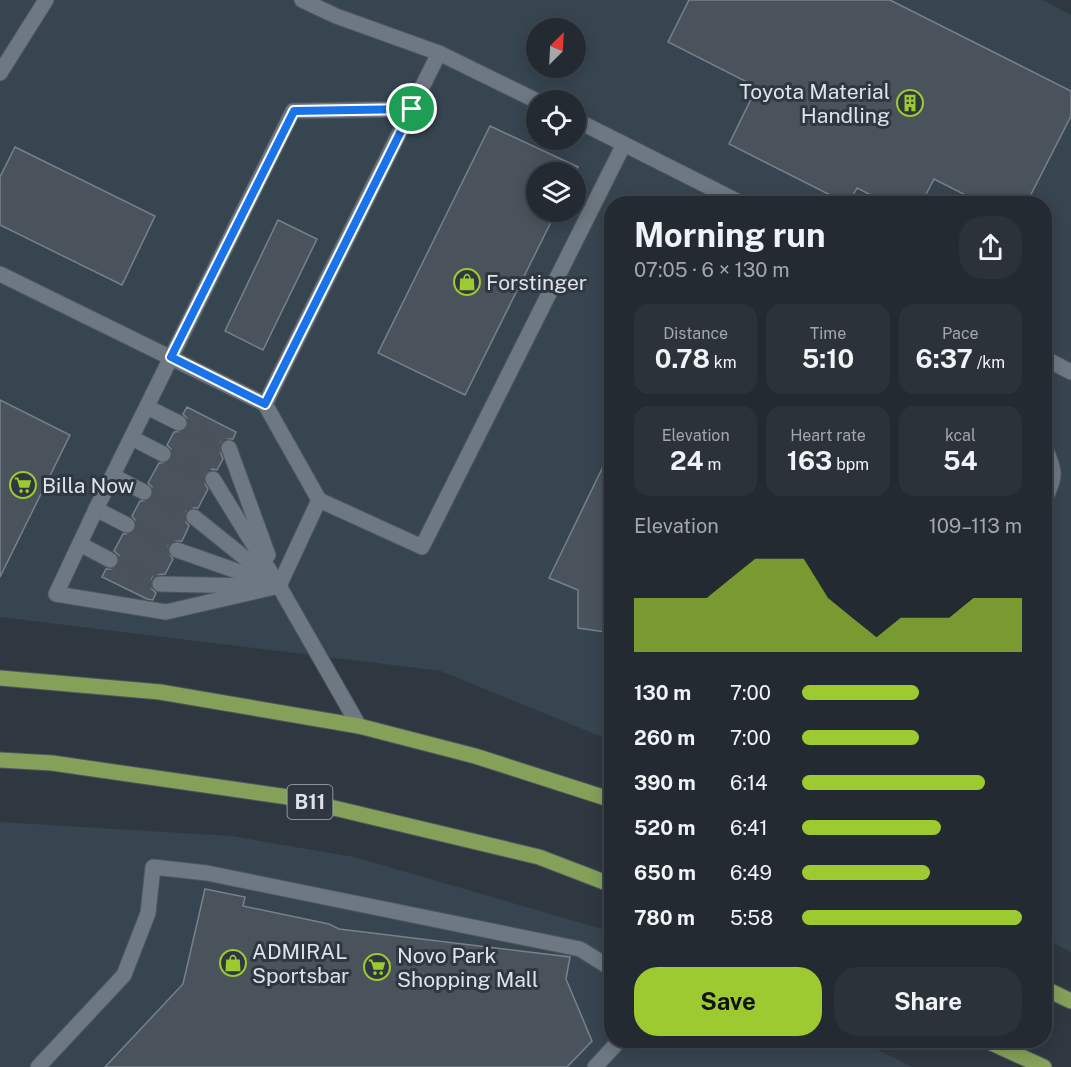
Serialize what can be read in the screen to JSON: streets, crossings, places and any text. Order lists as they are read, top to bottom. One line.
{"streets":{"main road":["B11"]},"places":{"building":["Toyota Material Handling"],"shop":["Forstinger","ADMIRAL Sportsbar"],"supermarket":["Billa Now","Novo Park Shopping Mall"]},"north":"top right","page":{"heading":["Morning run","07:05 · 6 × 130 m"],"stats":[["Distance","0.78 km"],["Time","5:10"],["Pace","6:37 /km"],["Elevation","24 m"],["Heart rate","163 bpm"],["kcal","54"]],"chart":["Elevation","109–113 m"],"list":[{"name":"130 m","note":"7:00"},{"name":"260 m","note":"7:00"},{"name":"390 m","note":"6:14"},{"name":"520 m","note":"6:41"},{"name":"650 m","note":"6:49"},{"name":"780 m","note":"5:58"}],"buttons":["Save","Share"]}}
